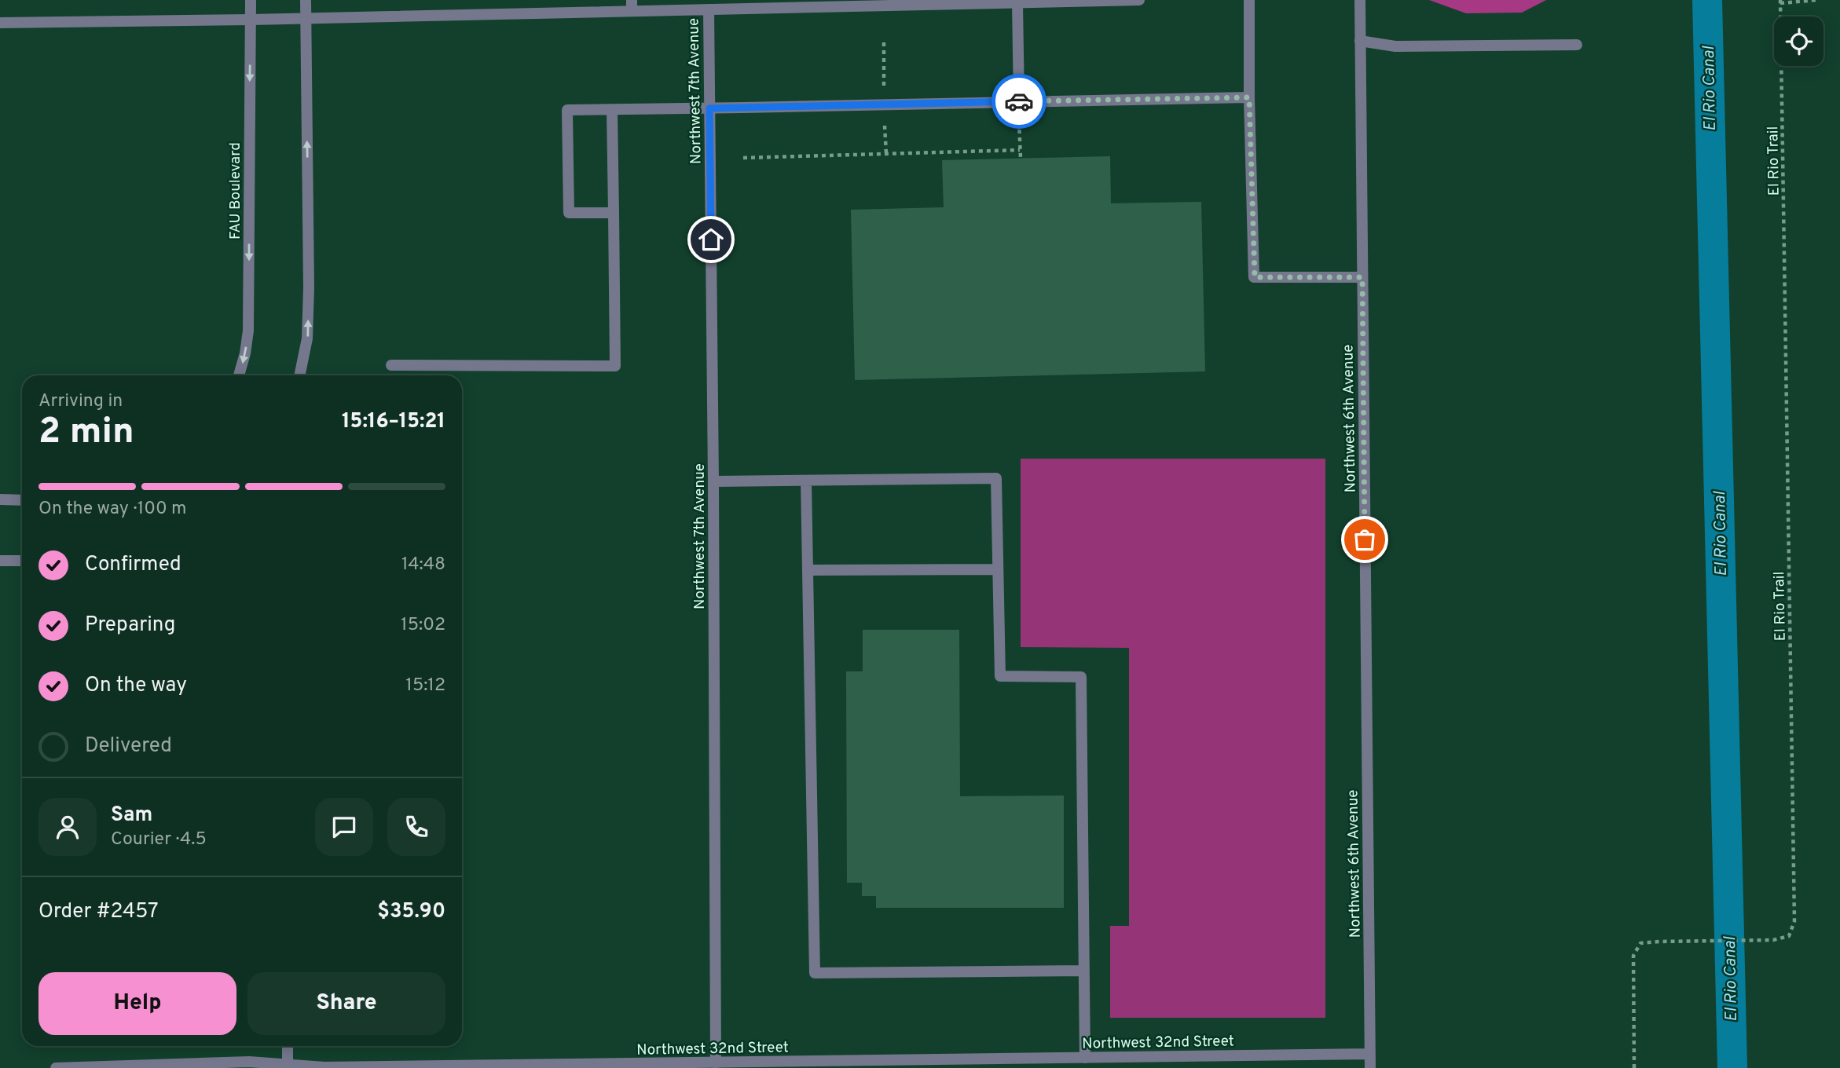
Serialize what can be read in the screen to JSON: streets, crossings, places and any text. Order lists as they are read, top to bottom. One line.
{"streets":{"street":["Northwest 7th Avenue","FAU Boulevard","Northwest 6th Avenue","Northwest 32nd Street"],"path":["El Rio Trail"]},"crossings":[["Northwest 7th Avenue","Northwest 32nd Street"],["Northwest 6th Avenue","Northwest 32nd Street"]],"water":["El Rio Canal"],"page":{"heading":["2 min","Arriving in","15:16–15:21"],"panel":["Sam","Courier · 4.5","Order #2457","$35.90"],"bar":"On the way · 100 m","list":[["Confirmed","14:48"],["Preparing","15:02"],["On the way","15:12"],"Delivered"],"buttons":["Help","Share"]}}
